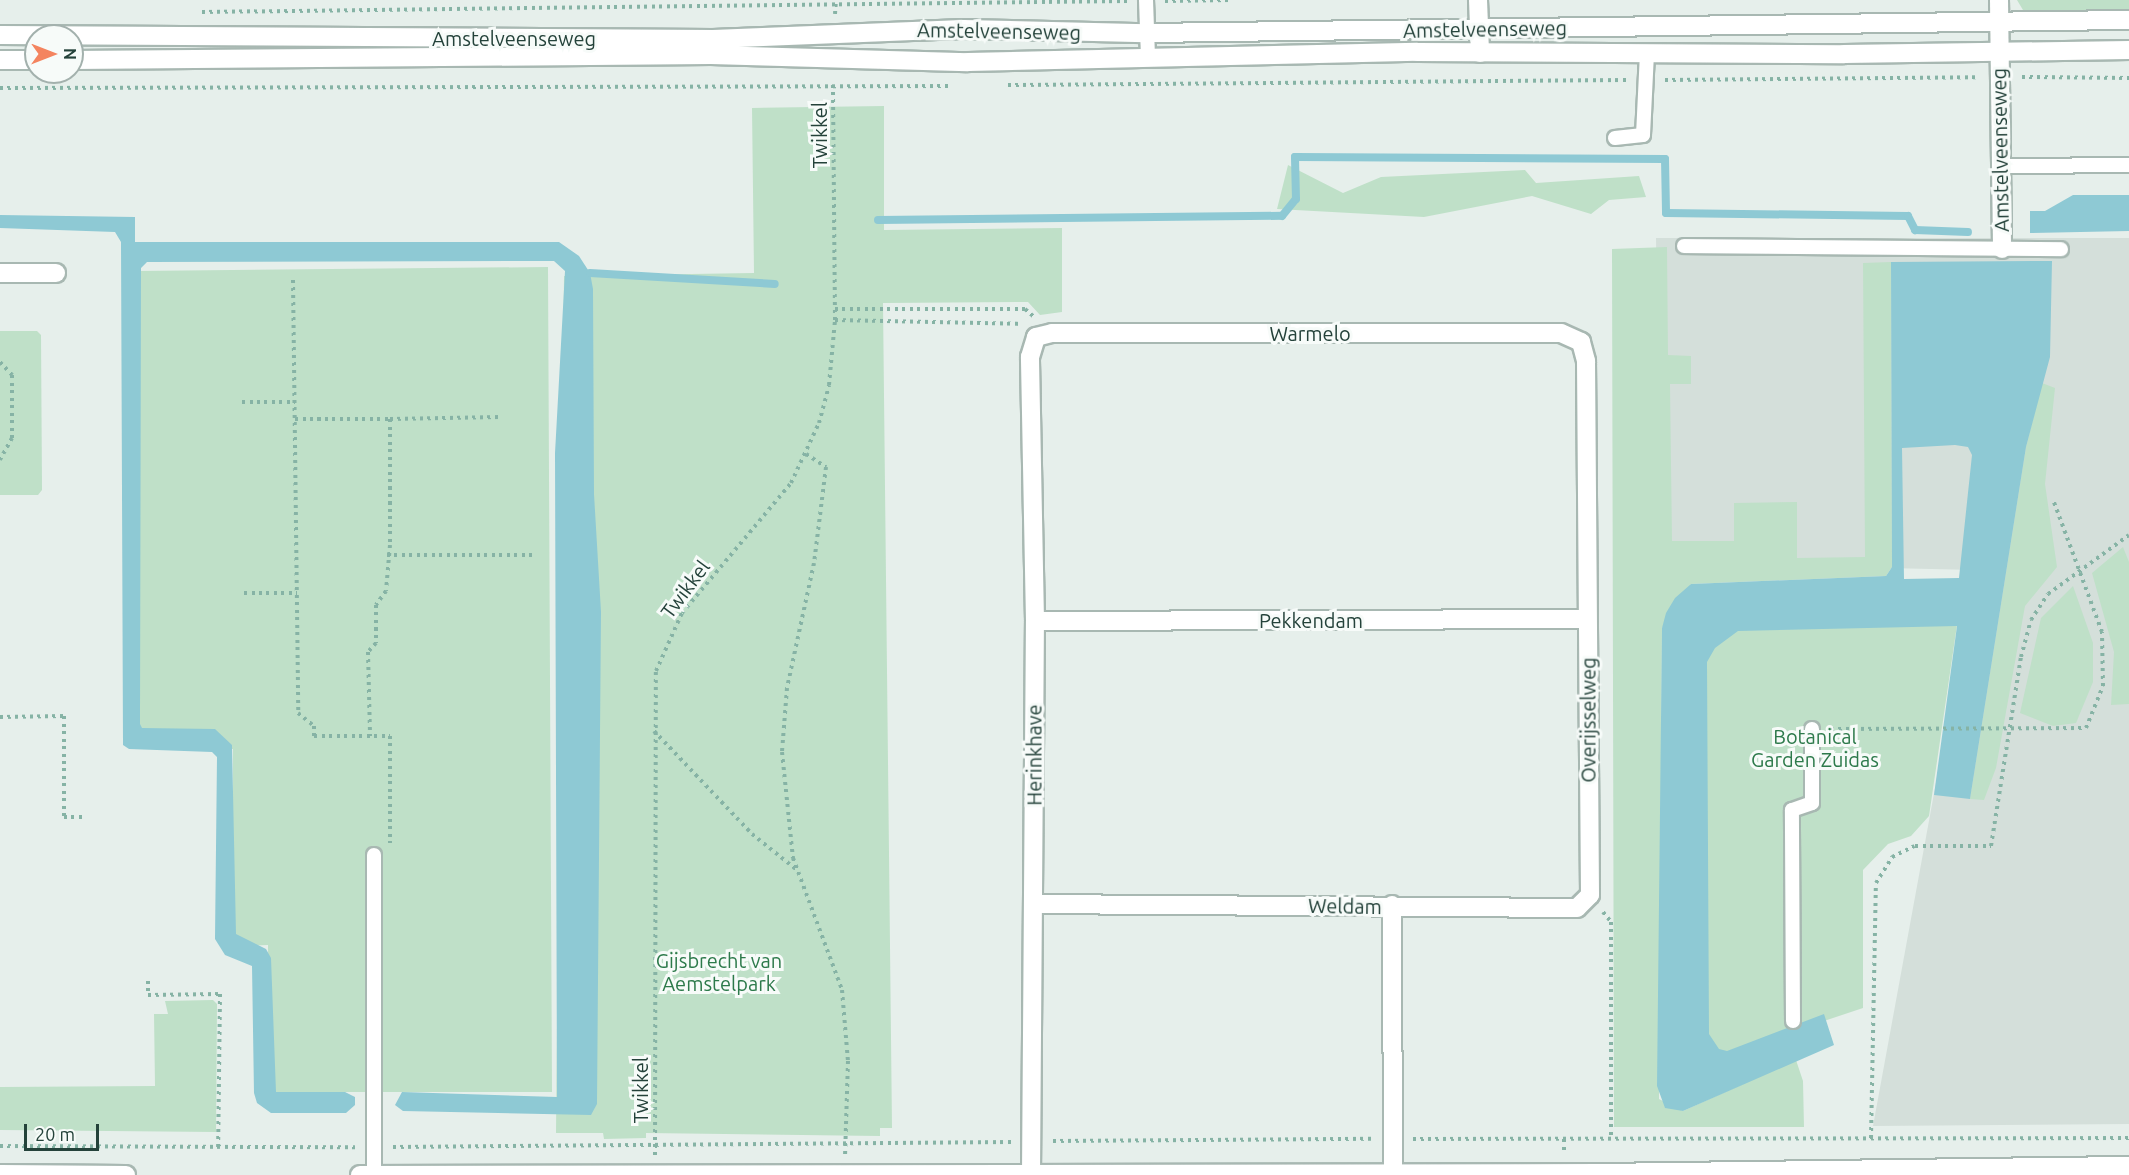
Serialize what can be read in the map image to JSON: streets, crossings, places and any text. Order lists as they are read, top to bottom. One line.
{"streets":{"street":["Amstelveenseweg","Warmelo","Pekkendam","Overijsselweg","Herinkhave","Weldam"],"path":["Twikkel"]},"crossings":[["Warmelo","Overijsselweg"],["Warmelo","Herinkhave"],["Pekkendam","Overijsselweg"],["Pekkendam","Herinkhave"],["Herinkhave","Weldam"]],"parks":["Botanical Garden Zuidas","Gijsbrecht van Aemstelpark"],"scale_bar":"20 m","north":"right"}
